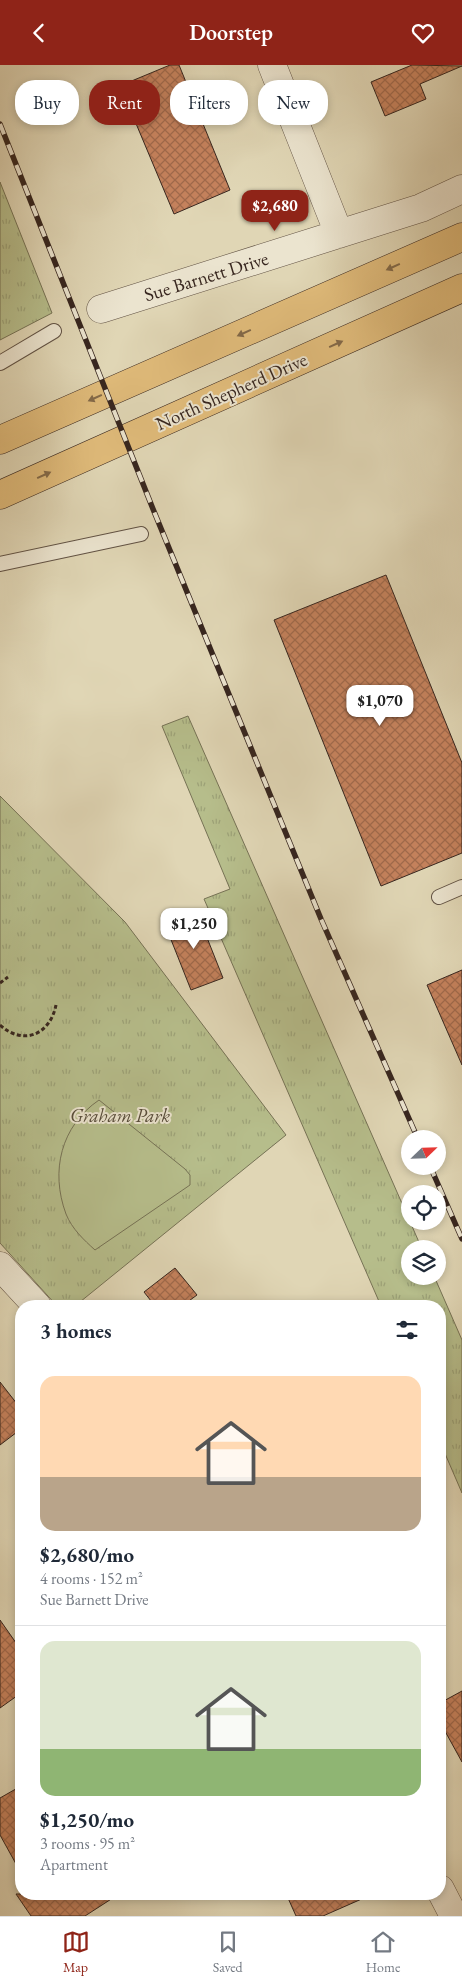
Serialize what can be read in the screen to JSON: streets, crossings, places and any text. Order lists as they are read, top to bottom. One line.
{"streets":{"main road":["North Shepherd Drive"],"street":["Sue Barnett Drive"]},"parks":["Graham Park"],"north":"top right","page":{"header":"Doorstep","chip":["Buy","Rent","Filters","New"],"price":["$2,680","$1,070","$1,250"],"heading":"3 homes","list":[{"name":"$2,680/mo","note":"4 rooms · 152 m² · Sue Barnett Drive"},{"name":"$1,250/mo","note":"3 rooms · 95 m² · Apartment"}],"tabs":["Map","Saved","Home"]}}
